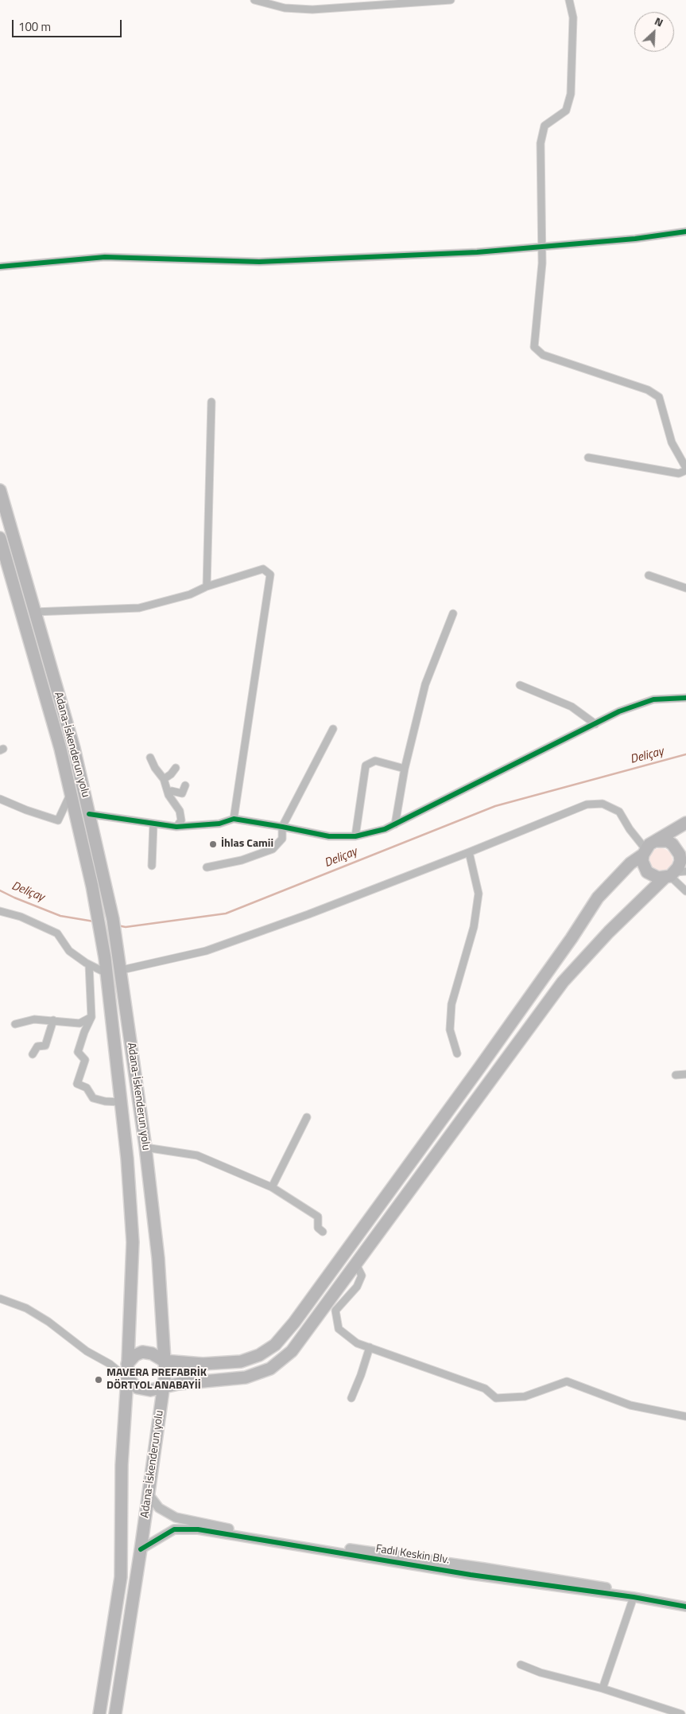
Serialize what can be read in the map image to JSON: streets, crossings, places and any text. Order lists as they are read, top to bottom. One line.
{"streets":{"highway":["Adana-İskenderun yolu"],"street":["Fadıl Keskin Blv."]},"crossings":[["Adana-İskenderun yolu","Fadıl Keskin Blv."]],"water":["Deliçay"],"places":["İhlas Camii","MAVERA PREFABRİK DÖRTYOL ANABAYİİ"],"scale_bar":"100 m","north":"top right"}
